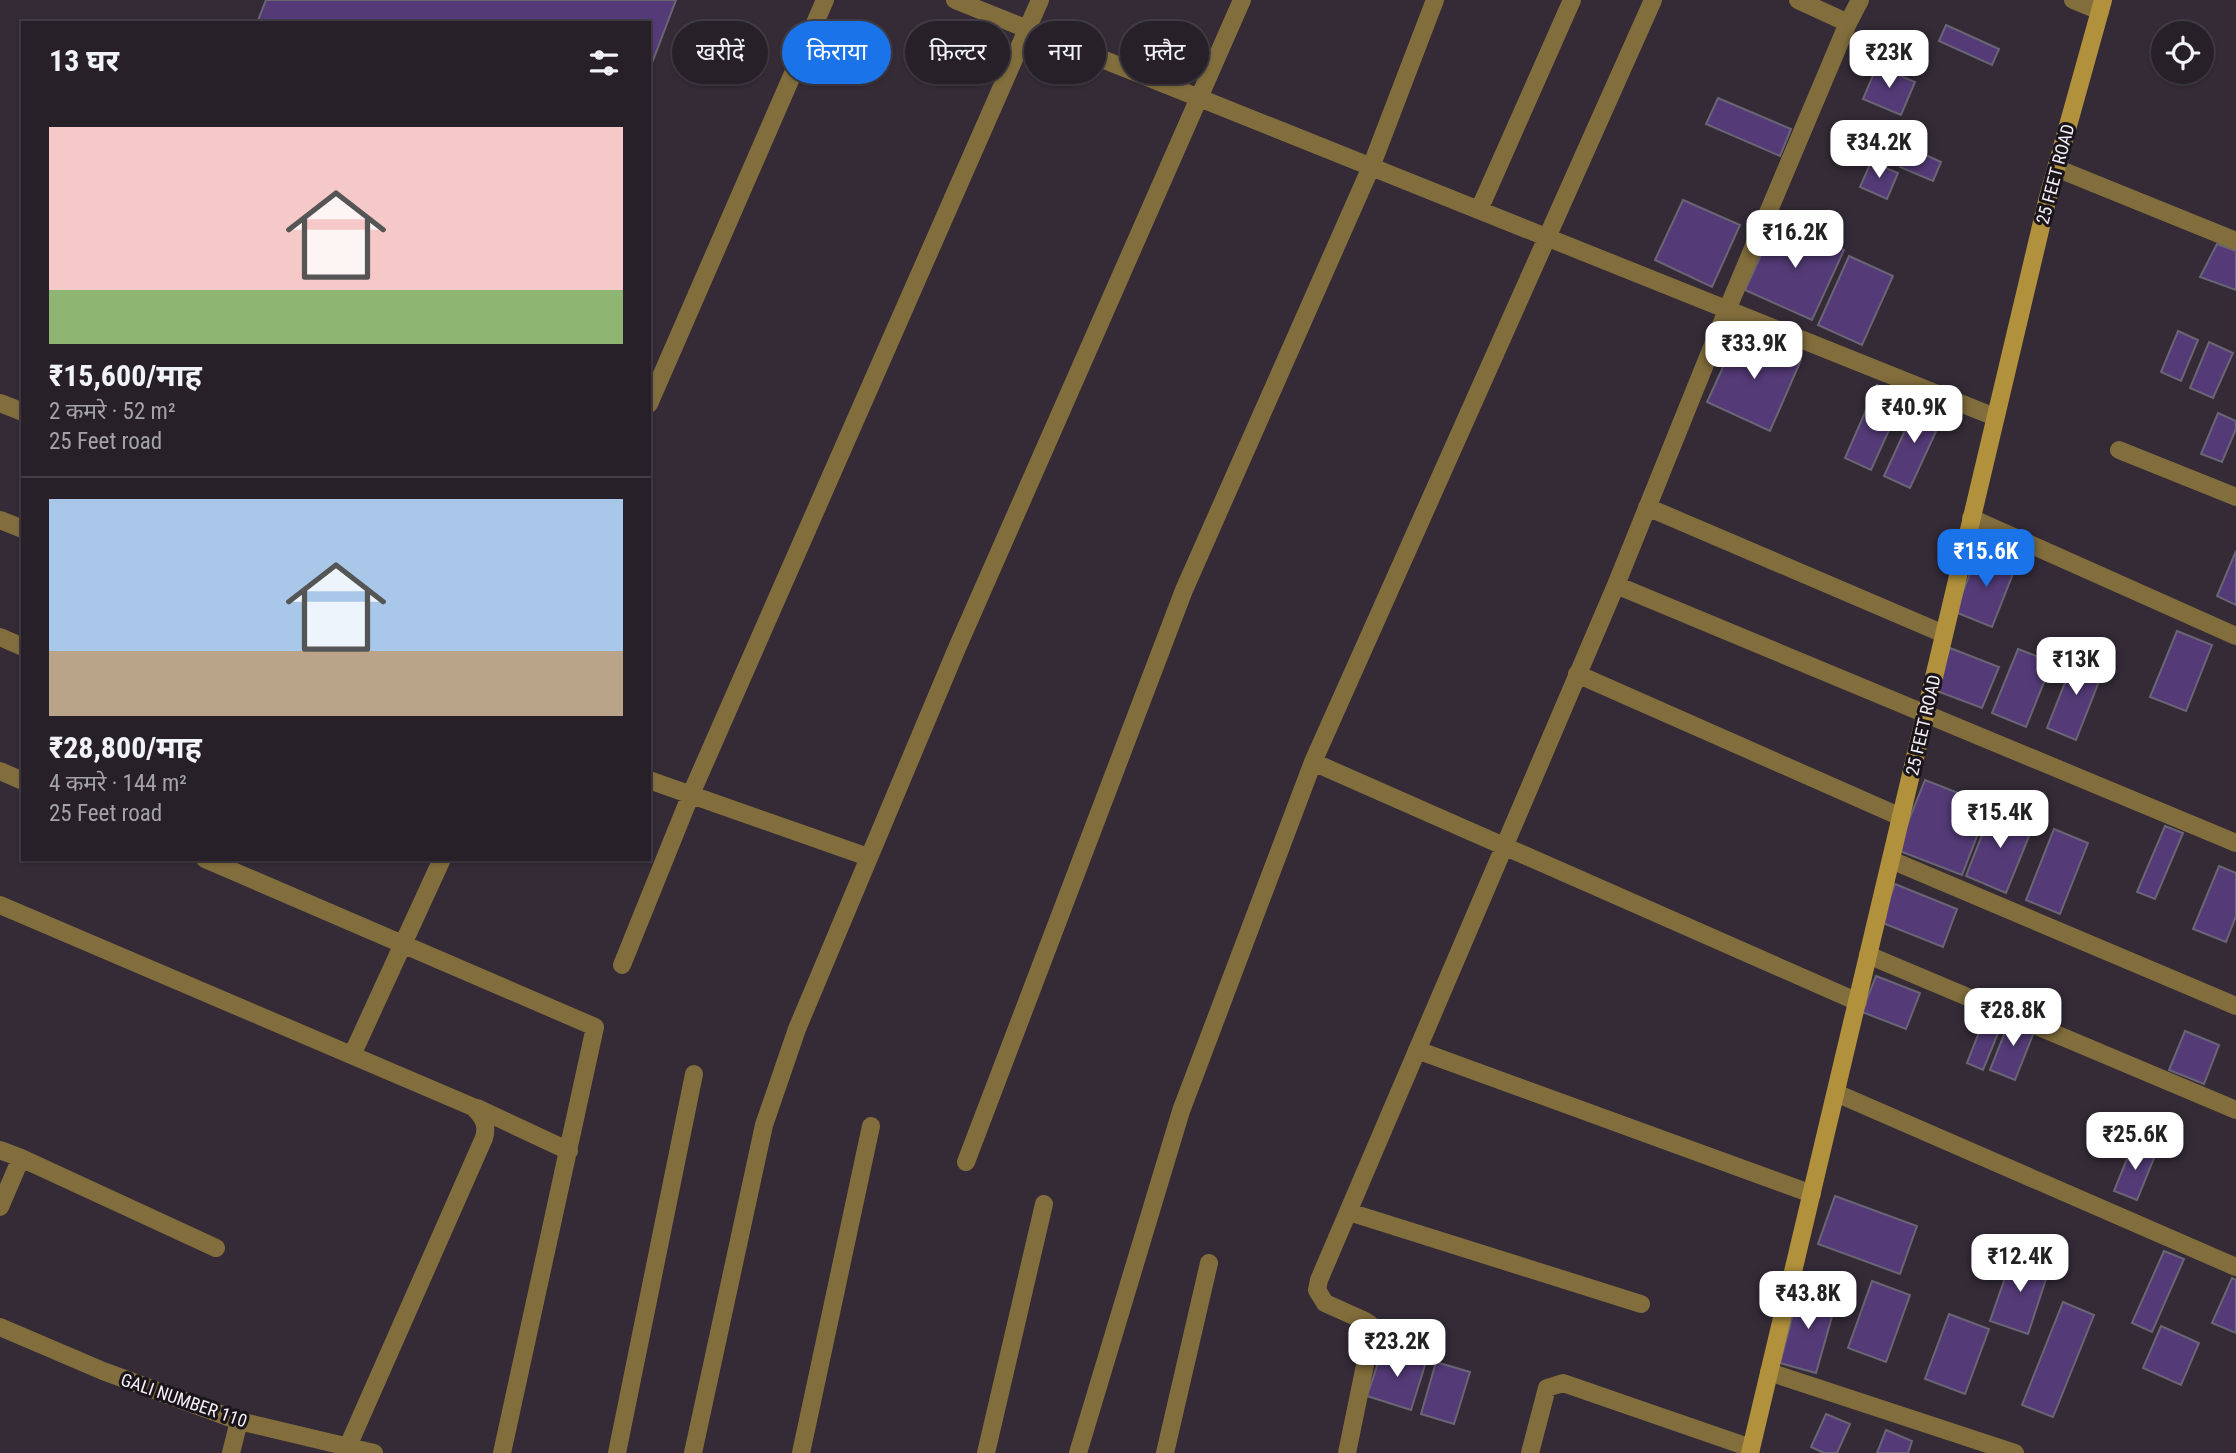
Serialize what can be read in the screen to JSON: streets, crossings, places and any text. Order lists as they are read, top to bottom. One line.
{"streets":{"street":["25 FEET ROAD","GALI NUMBER 110"]},"page":{"chip":["खरीदें","किराया","फ़िल्टर","नया","फ़्लैट"],"heading":"13 घर","price":["₹23K","₹34.2K","₹16.2K","₹33.9K","₹40.9K","₹15.6K","₹13K","₹15.4K","₹28.8K","₹25.6K","₹12.4K","₹43.8K","₹23.2K"],"list":[{"name":"₹15,600/माह","note":"2 कमरे · 52 m² · 25 Feet road"},{"name":"₹28,800/माह","note":"4 कमरे · 144 m² · 25 Feet road"}]}}
